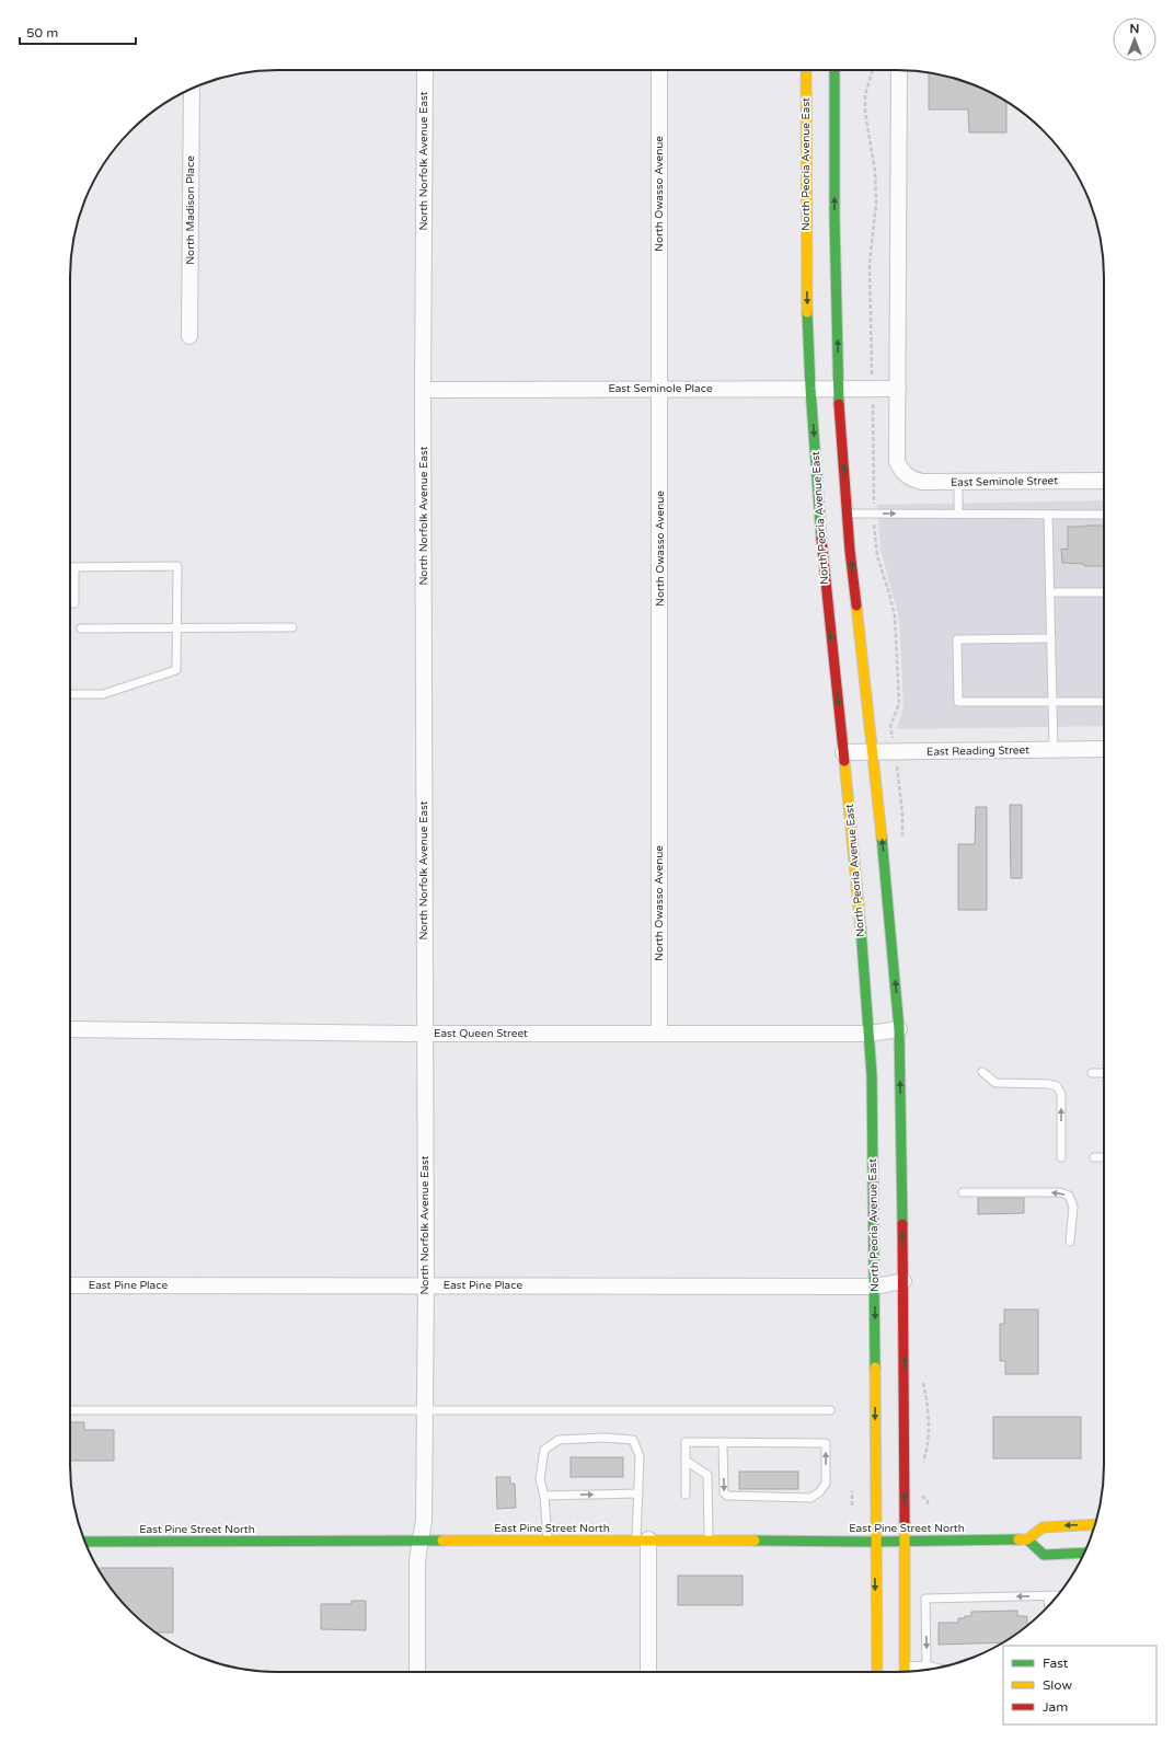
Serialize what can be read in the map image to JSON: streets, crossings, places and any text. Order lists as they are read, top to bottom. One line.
{"streets":{"main road":["North Peoria Avenue East","East Pine Street North"],"street":["North Norfolk Avenue East","North Owasso Avenue","North Madison Place","East Seminole Place","East Seminole Street","East Reading Street","East Queen Street","East Pine Place"]},"crossings":[["North Norfolk Avenue East","East Seminole Place"],["North Norfolk Avenue East","East Queen Street"],["North Norfolk Avenue East","East Pine Place"],["North Norfolk Avenue East","East Pine Street North"],["North Peoria Avenue East","East Seminole Place"],["North Peoria Avenue East","East Reading Street"],["North Peoria Avenue East","East Queen Street"],["North Peoria Avenue East","East Pine Place"],["North Peoria Avenue East","East Pine Street North"],["North Owasso Avenue","East Seminole Place"],["North Owasso Avenue","East Queen Street"],["East Seminole Place","East Seminole Street"]],"legend":["Fast","Slow","Jam"],"scale_bar":"50 m","north":"top"}
